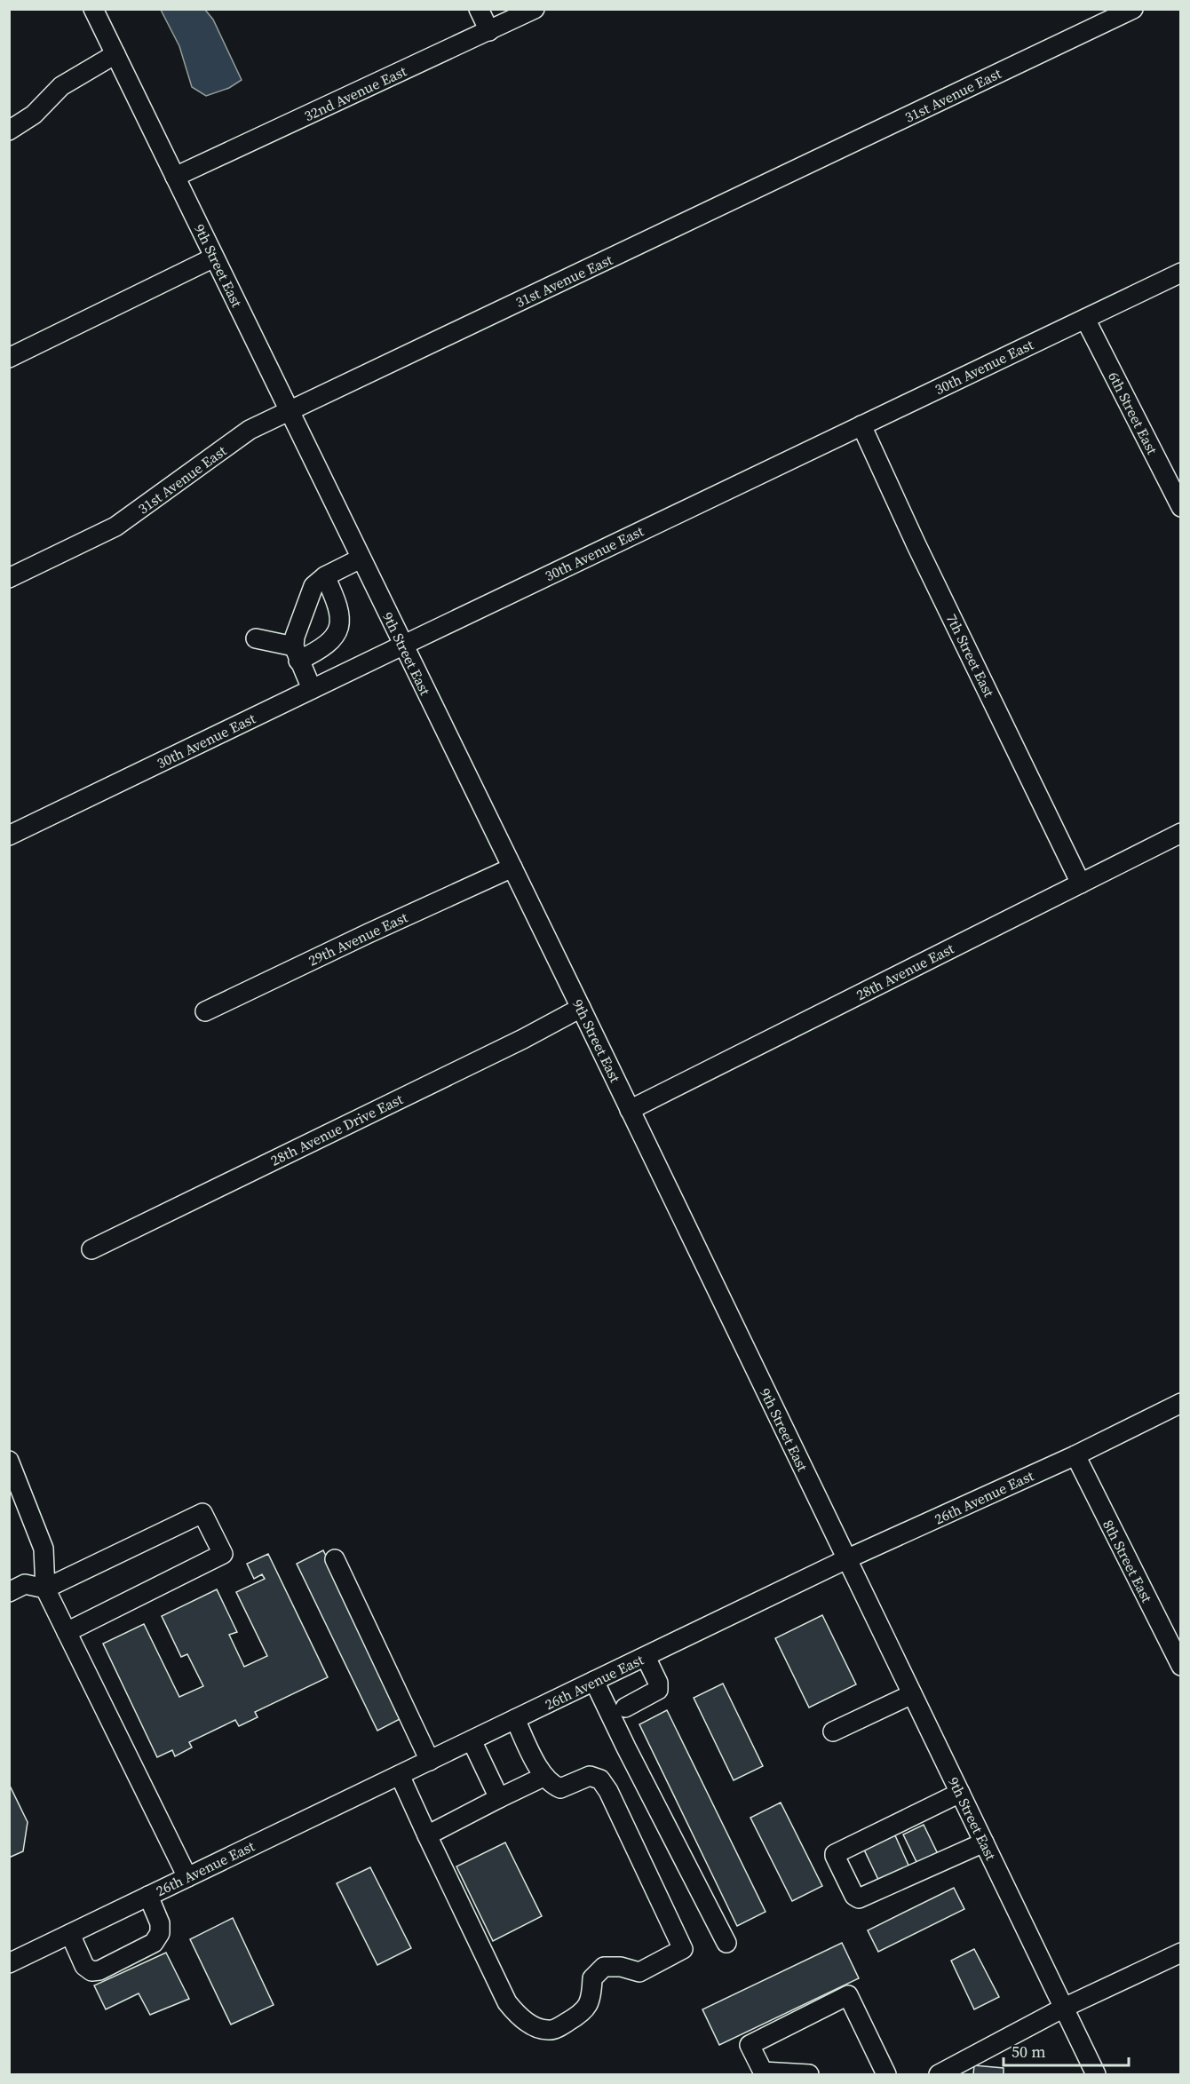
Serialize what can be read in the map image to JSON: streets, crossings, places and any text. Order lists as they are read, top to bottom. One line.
{"streets":{"street":["32nd Avenue East","31st Avenue East","9th Street East","30th Avenue East","6th Street East","7th Street East","29th Avenue East","28th Avenue East","28th Avenue Drive East","26th Avenue East","8th Street East"]},"crossings":[["32nd Avenue East","9th Street East"],["31st Avenue East","9th Street East"],["9th Street East","30th Avenue East"],["9th Street East","29th Avenue East"],["9th Street East","28th Avenue East"],["9th Street East","28th Avenue Drive East"],["9th Street East","26th Avenue East"],["30th Avenue East","6th Street East"],["30th Avenue East","7th Street East"],["7th Street East","28th Avenue East"],["26th Avenue East","8th Street East"]],"scale_bar":"50 m"}
